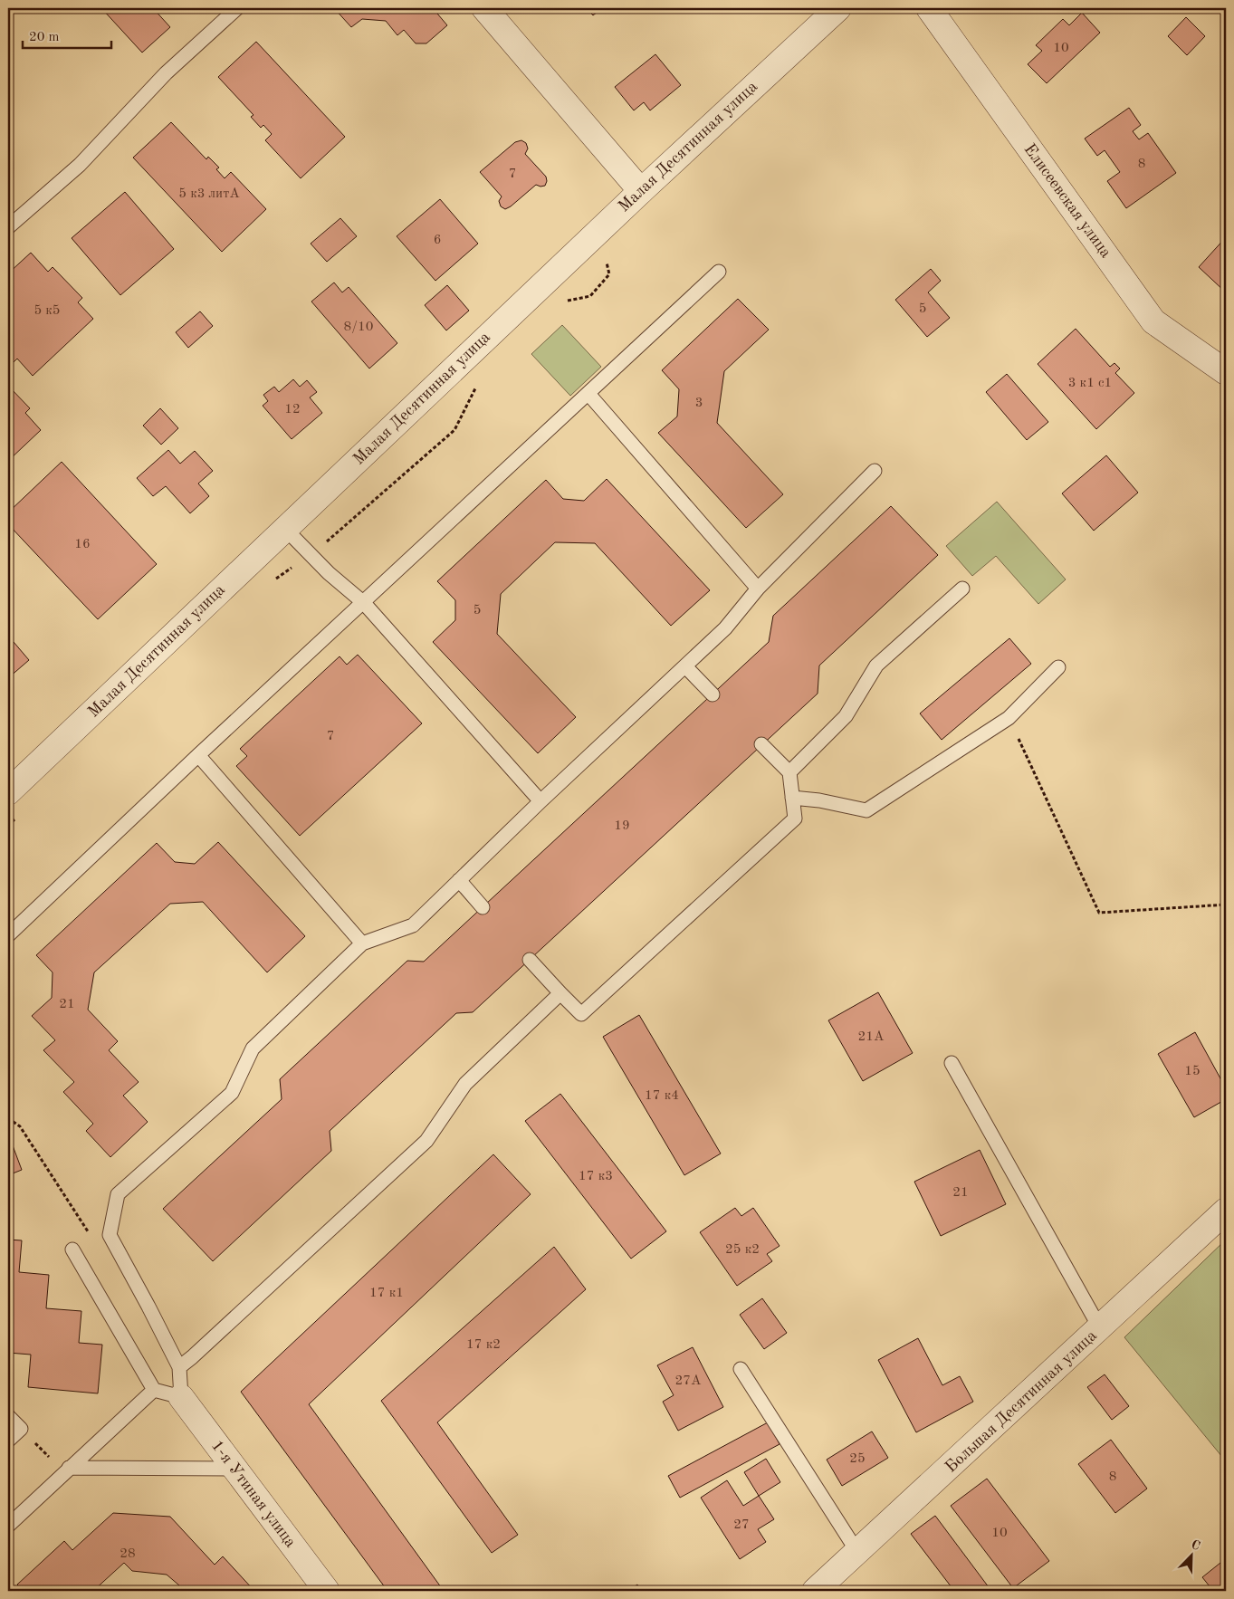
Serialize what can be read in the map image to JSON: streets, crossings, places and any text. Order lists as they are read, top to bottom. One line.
{"streets":{"street":["Малая Десятинная улица","Елисеевская улица","Большая Десятинная улица","1-я Утиная улица"]},"house_numbers":["10","8","7","5 к3 литА","6","5","5 к5","8/10","3 к1 с1","3","12","16","5","7","19","21","21А","15","17 к4","17 к3","21","25 к2","17 к1","17 к2","27А","25","8","27","10","28"],"scale_bar":"20 m","north":"top right"}
